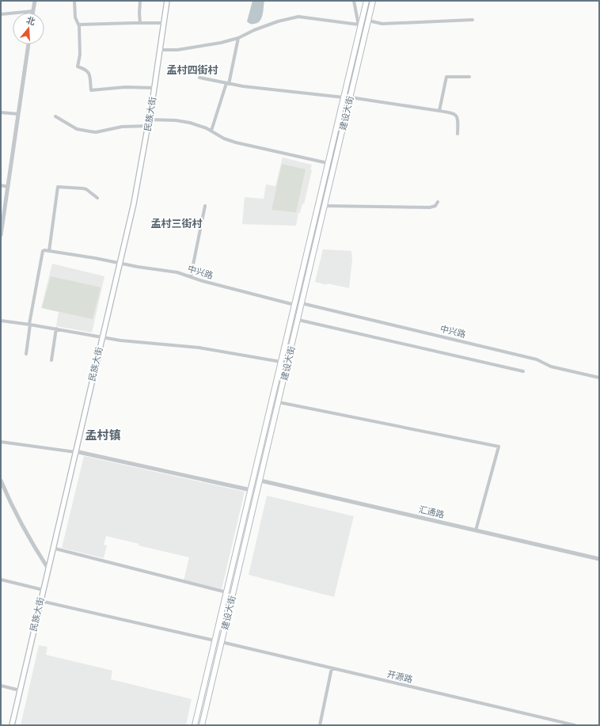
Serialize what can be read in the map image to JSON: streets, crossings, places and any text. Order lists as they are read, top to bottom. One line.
{"streets":{"main road":["建设大街","民族大街"],"street":["中兴路","汇通路","开源路"]},"crossings":[["建设大街","中兴路"],["建设大街","汇通路"],["建设大街","开源路"],["民族大街","中兴路"]],"districts":["孟村四街村","孟村三街村","孟村镇"],"north":"top"}
